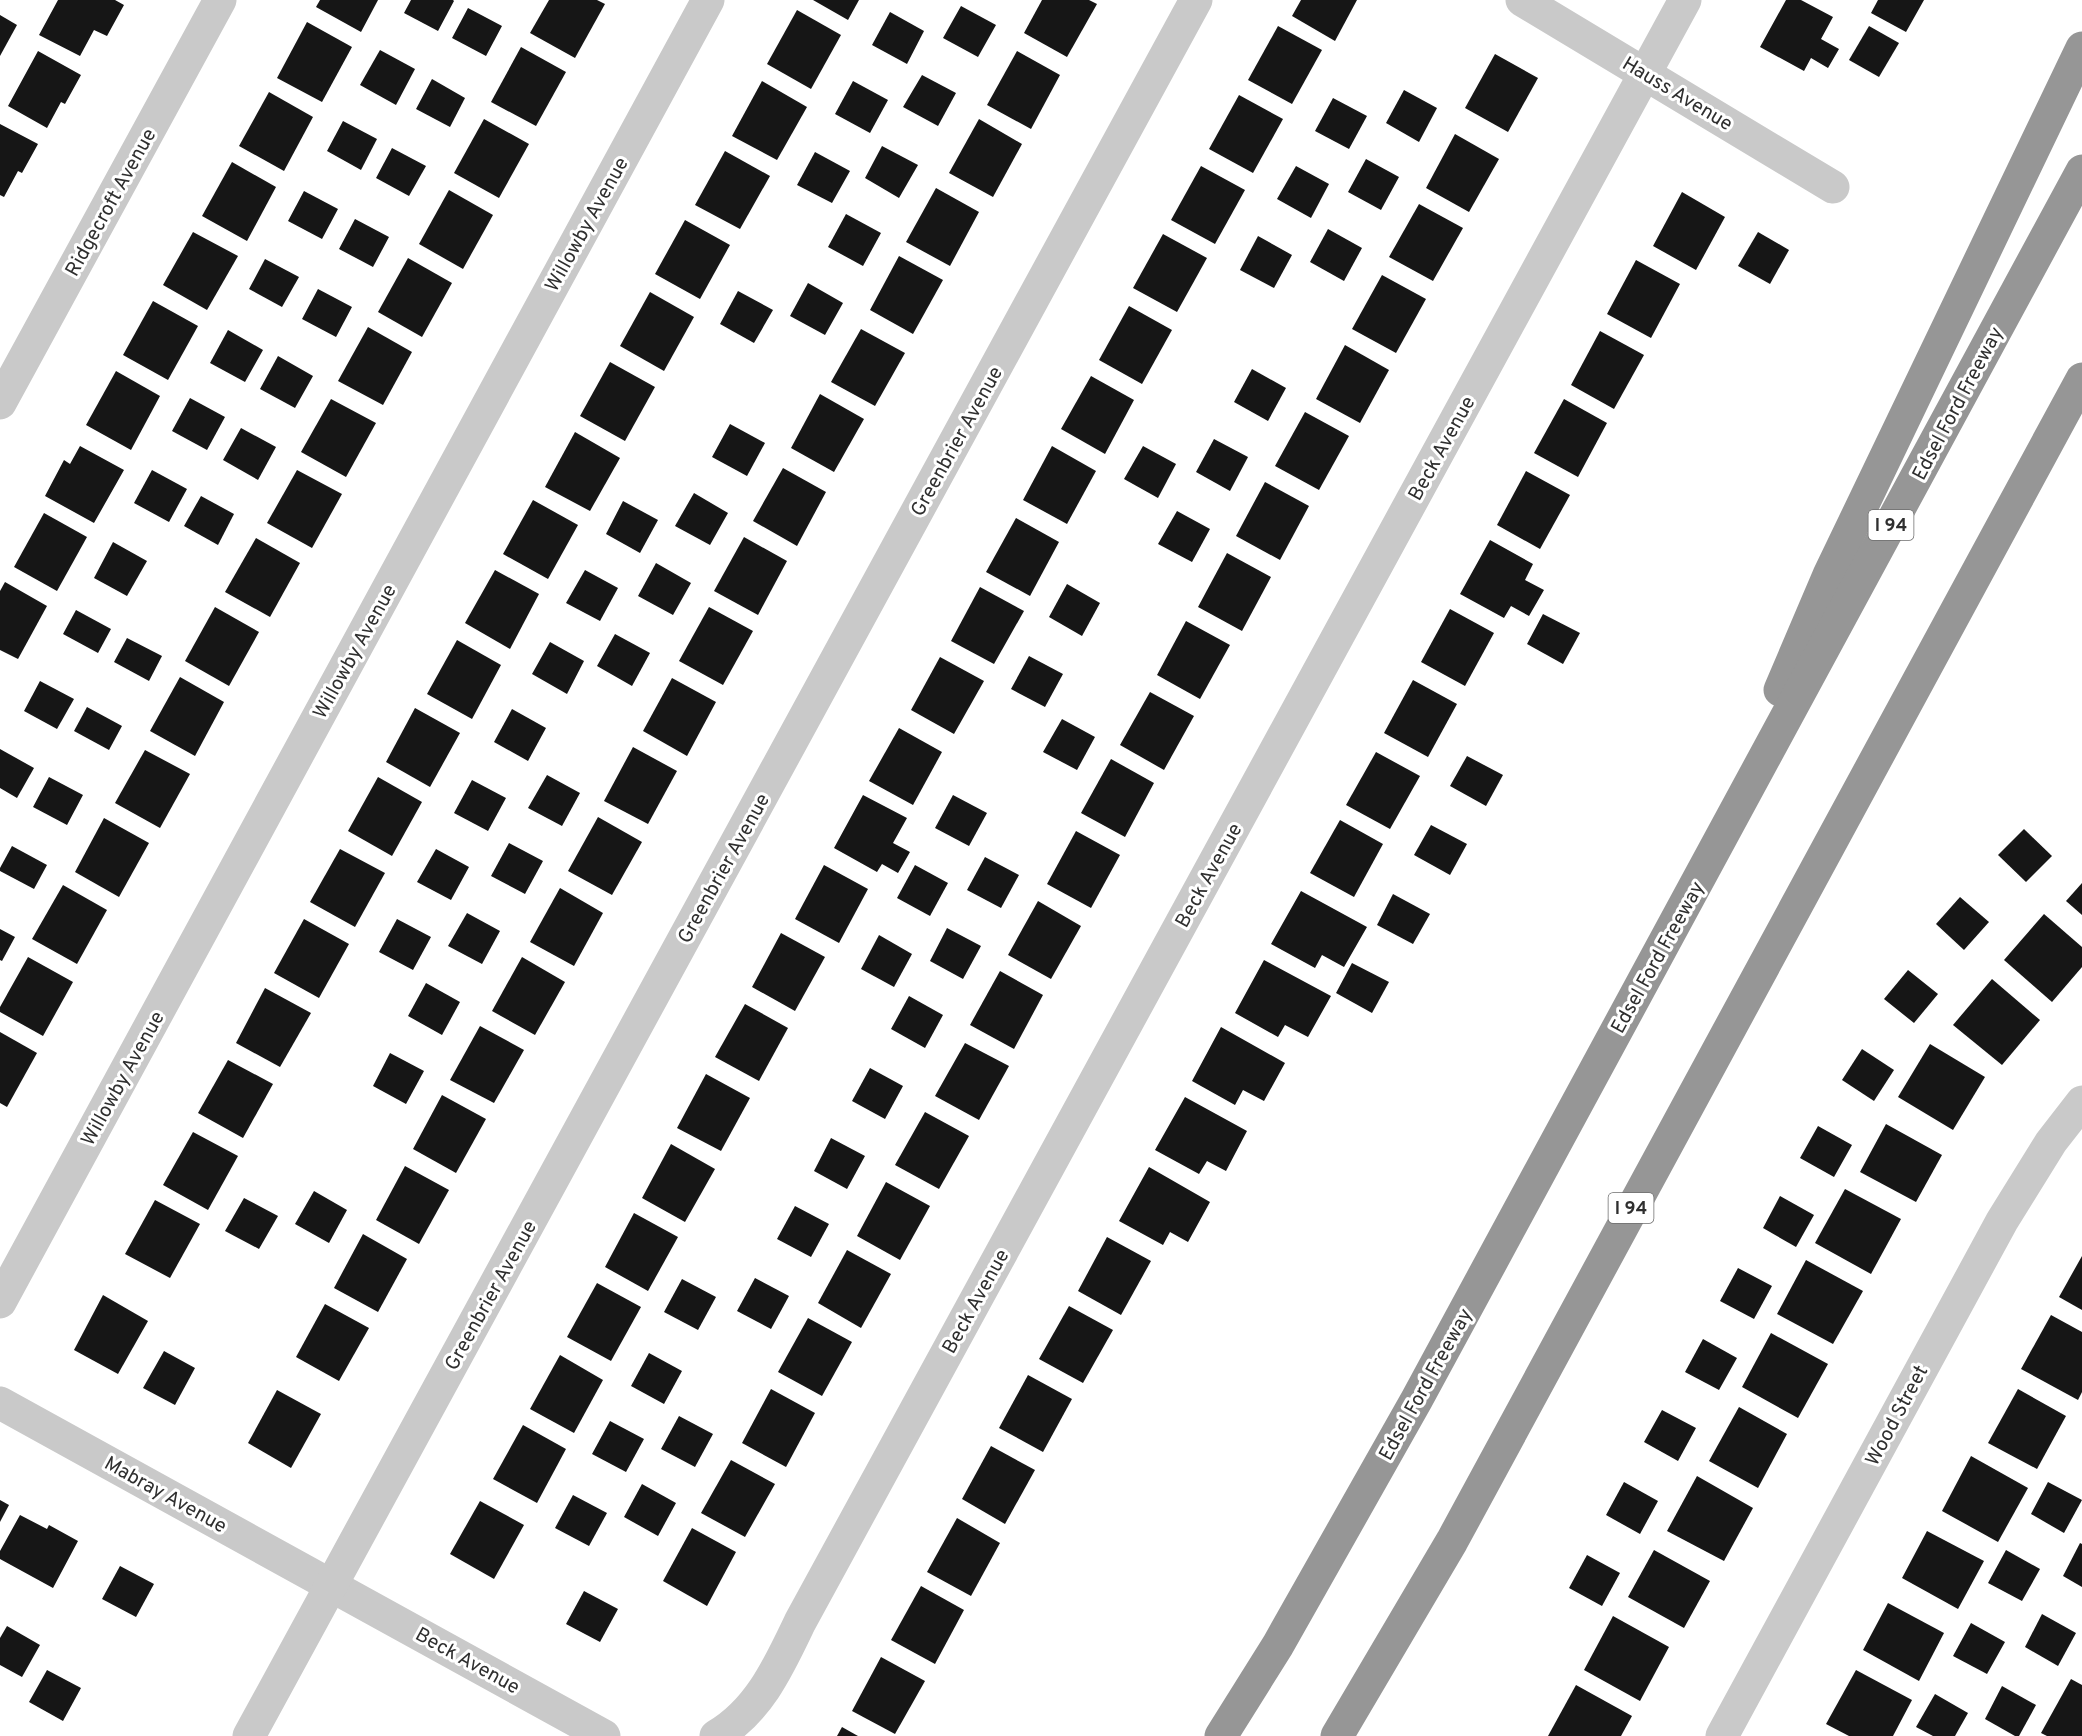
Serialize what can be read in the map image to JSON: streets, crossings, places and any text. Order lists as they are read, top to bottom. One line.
{"streets":{"highway":["Edsel Ford Freeway","I 94"],"street":["Hauss Avenue","Ridgecroft Avenue","Willowby Avenue","Greenbrier Avenue","Beck Avenue","Wood Street","Mabray Avenue"]},"crossings":[["Hauss Avenue","Beck Avenue"],["Greenbrier Avenue","Beck Avenue"],["Greenbrier Avenue","Mabray Avenue"],["Beck Avenue","Mabray Avenue"]]}
